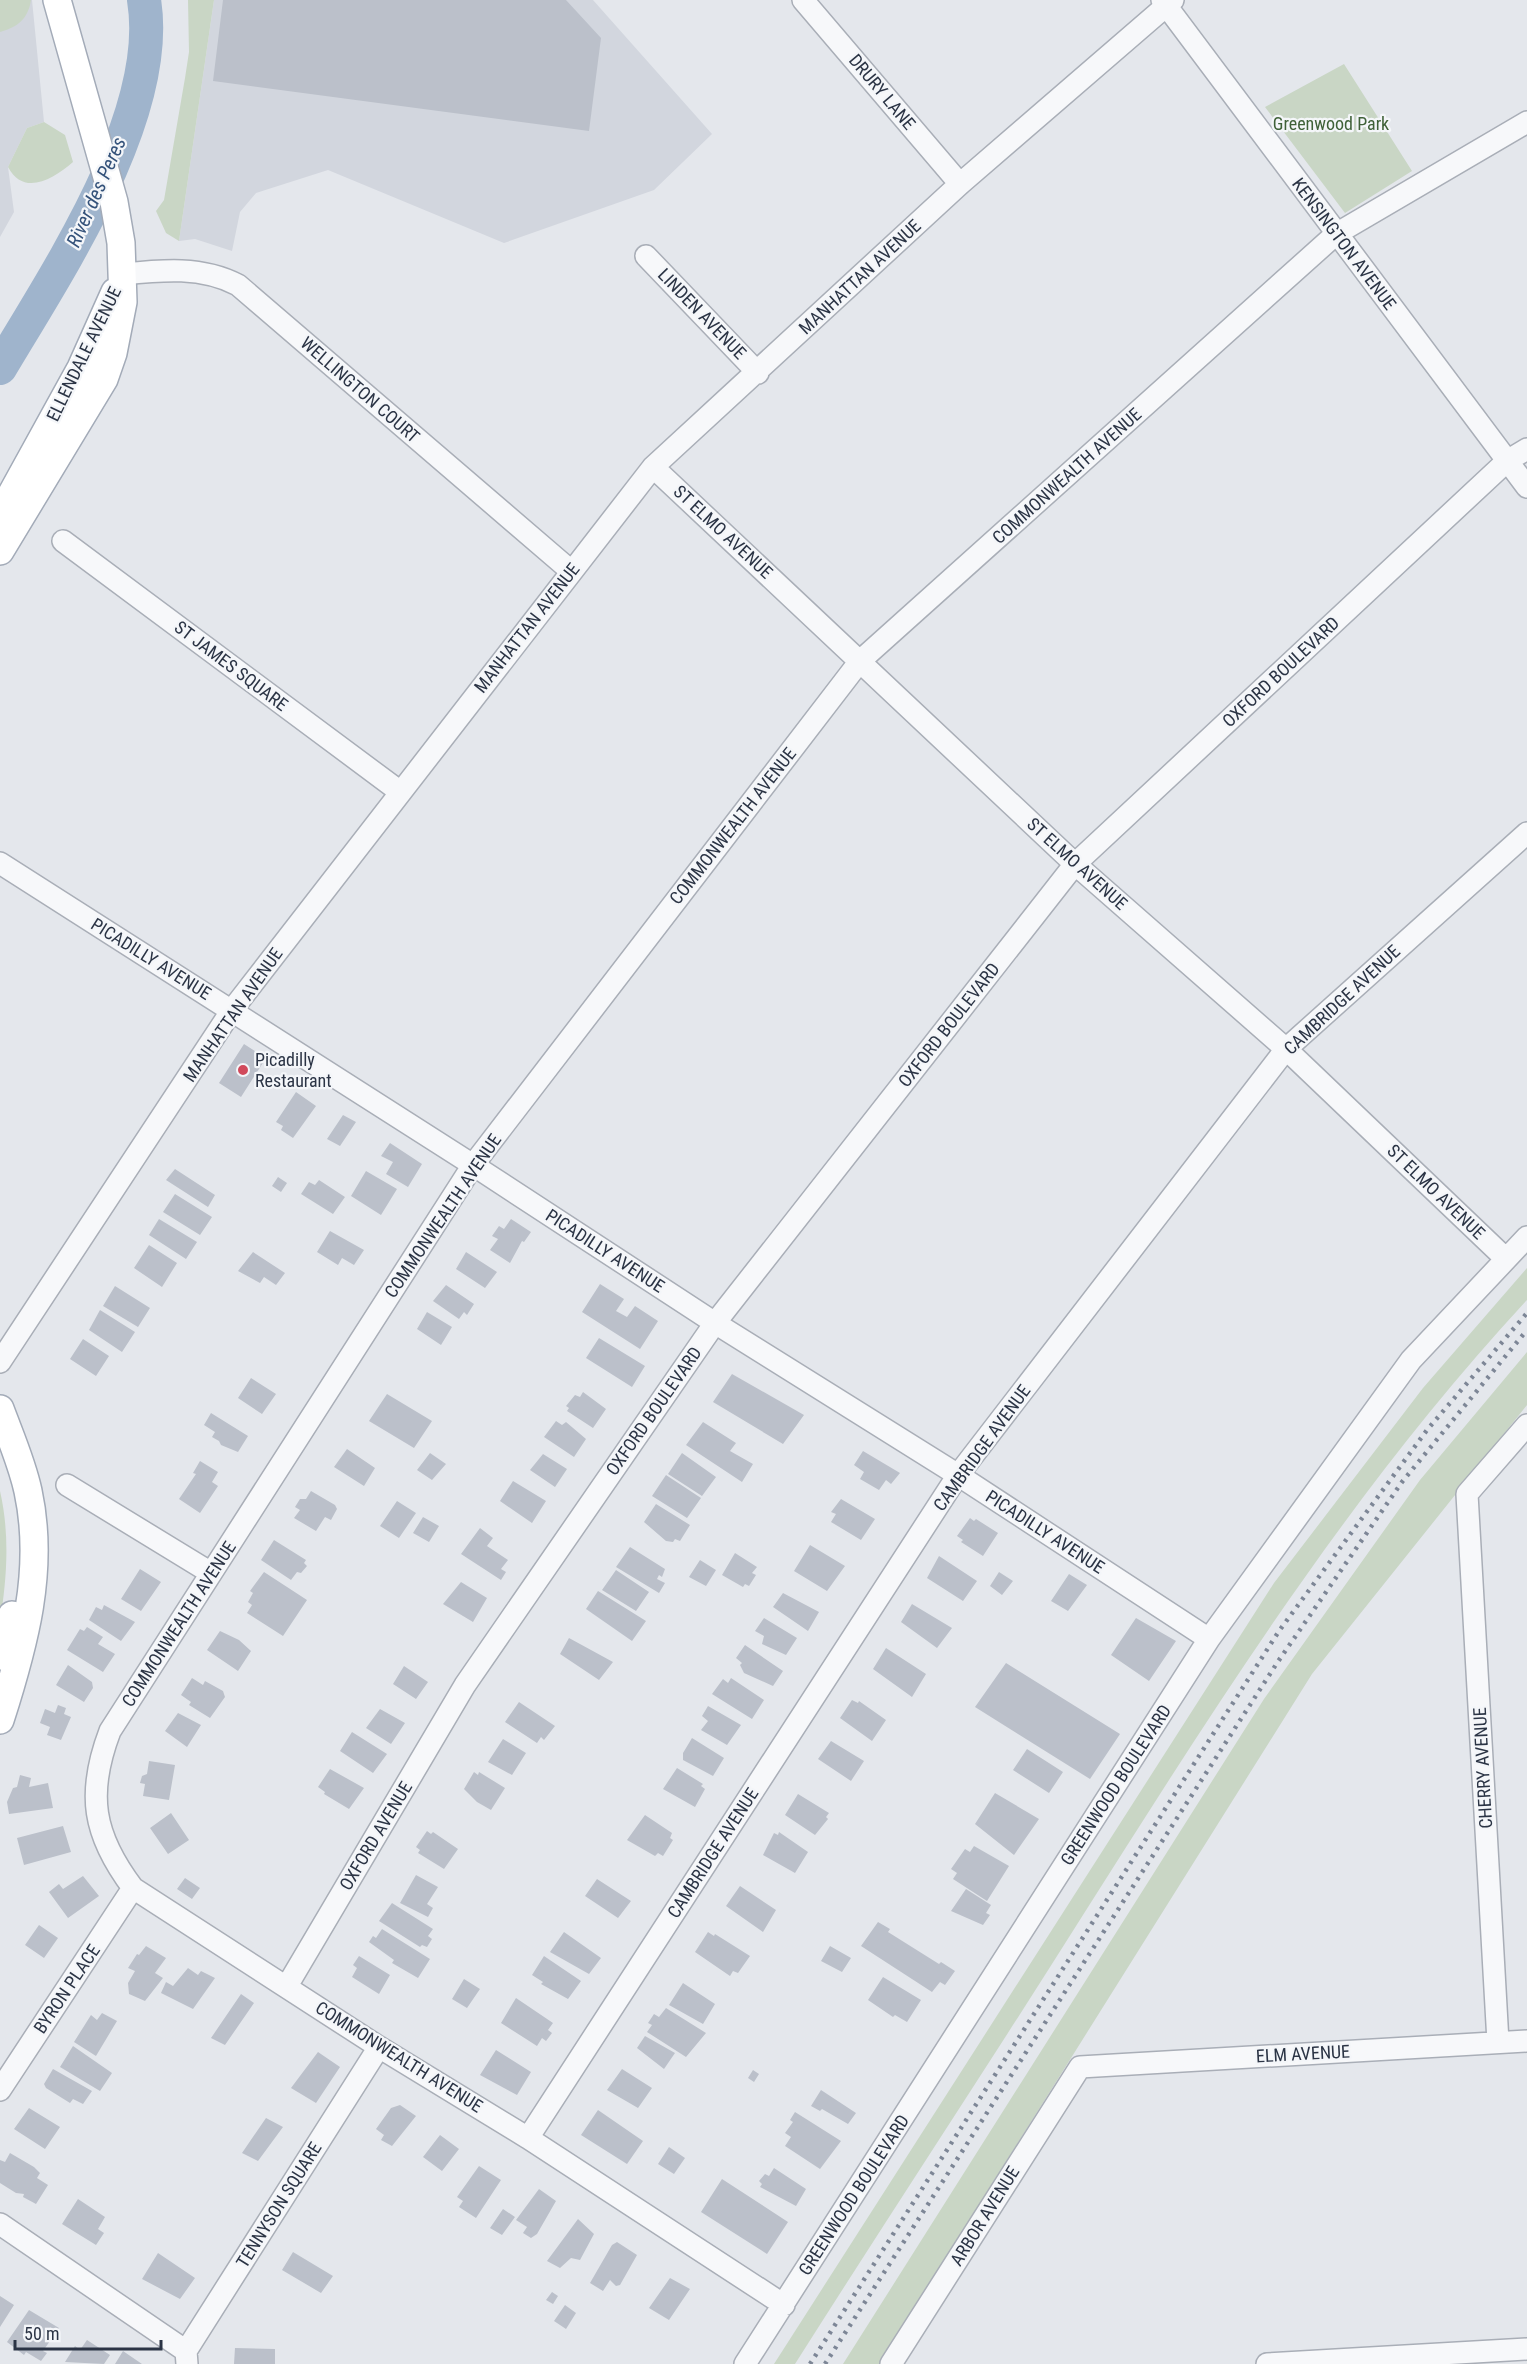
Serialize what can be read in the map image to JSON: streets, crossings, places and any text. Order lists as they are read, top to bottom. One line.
{"streets":{"main road":["ELLENDALE AVENUE"],"street":["DRURY LANE","KENSINGTON AVENUE","MANHATTAN AVENUE","LINDEN AVENUE","WELLINGTON COURT","COMMONWEALTH AVENUE","ST ELMO AVENUE","ST JAMES SQUARE","OXFORD BOULEVARD","PICADILLY AVENUE","CAMBRIDGE AVENUE","CHERRY AVENUE","GREENWOOD BOULEVARD","OXFORD AVENUE","BYRON PLACE","ELM AVENUE","TENNYSON SQUARE","ARBOR AVENUE"]},"crossings":[["DRURY LANE","MANHATTAN AVENUE"],["KENSINGTON AVENUE","MANHATTAN AVENUE"],["KENSINGTON AVENUE","COMMONWEALTH AVENUE"],["KENSINGTON AVENUE","OXFORD BOULEVARD"],["MANHATTAN AVENUE","LINDEN AVENUE"],["MANHATTAN AVENUE","WELLINGTON COURT"],["MANHATTAN AVENUE","ST ELMO AVENUE"],["MANHATTAN AVENUE","ST JAMES SQUARE"],["MANHATTAN AVENUE","PICADILLY AVENUE"],["ELLENDALE AVENUE","WELLINGTON COURT"],["COMMONWEALTH AVENUE","ST ELMO AVENUE"],["COMMONWEALTH AVENUE","PICADILLY AVENUE"],["COMMONWEALTH AVENUE","CAMBRIDGE AVENUE"],["COMMONWEALTH AVENUE","GREENWOOD BOULEVARD"],["COMMONWEALTH AVENUE","OXFORD AVENUE"],["COMMONWEALTH AVENUE","BYRON PLACE"],["COMMONWEALTH AVENUE","TENNYSON SQUARE"],["ST ELMO AVENUE","OXFORD BOULEVARD"],["ST ELMO AVENUE","CAMBRIDGE AVENUE"],["ST ELMO AVENUE","GREENWOOD BOULEVARD"],["OXFORD BOULEVARD","PICADILLY AVENUE"],["OXFORD BOULEVARD","OXFORD AVENUE"],["PICADILLY AVENUE","CAMBRIDGE AVENUE"],["PICADILLY AVENUE","GREENWOOD BOULEVARD"],["CHERRY AVENUE","ELM AVENUE"],["ELM AVENUE","ARBOR AVENUE"]],"water":["River des Peres"],"parks":["Greenwood Park"],"places":["Picadilly Restaurant"],"scale_bar":"50 m"}
